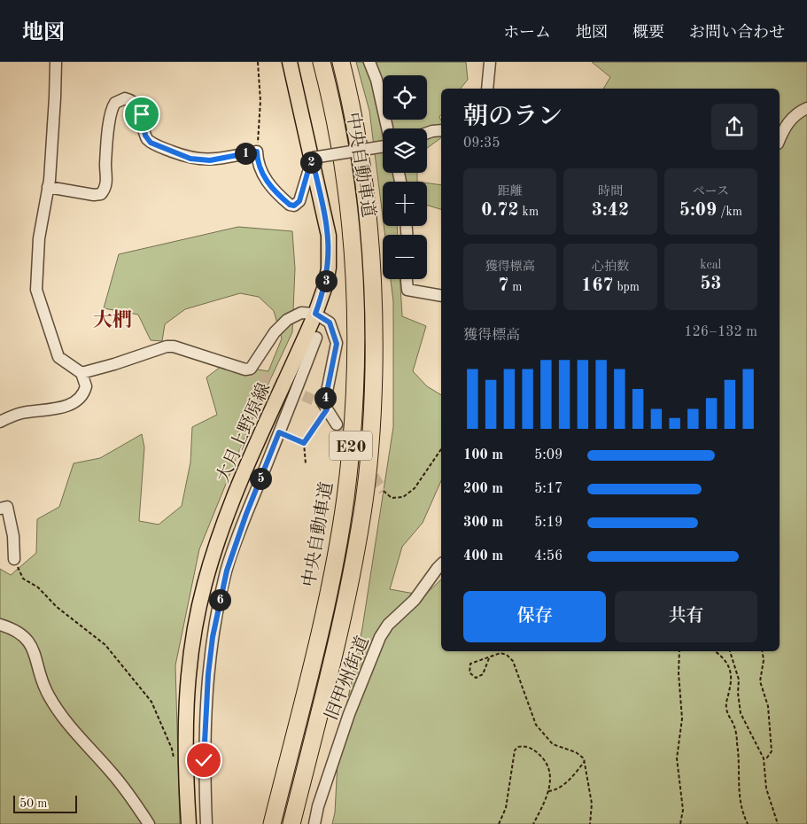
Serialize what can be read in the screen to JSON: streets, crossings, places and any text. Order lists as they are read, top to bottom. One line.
{"streets":{"highway":["中央自動車道","E20"],"main road":["大月上野原線"],"street":["旧甲州街道"]},"districts":["大椚"],"scale_bar":"50 m","page":{"header":"地図","nav":["ホーム","地図","概要","お問い合わせ"],"map_buttons":["+","−"],"heading":["朝のラン","09:35"],"pins":["1","2","3","4","5","6"],"stats":[["距離","0.72 km"],["時間","3:42"],["ペース","5:09 /km"],["獲得標高","7 m"],["心拍数","167 bpm"],["kcal","53"]],"chart":["獲得標高","126–132 m"],"list":[{"name":"100 m","note":"5:09"},{"name":"200 m","note":"5:17"},{"name":"300 m","note":"5:19"},{"name":"400 m","note":"4:56"}],"buttons":["保存","共有"],"scale":"50 m"}}
